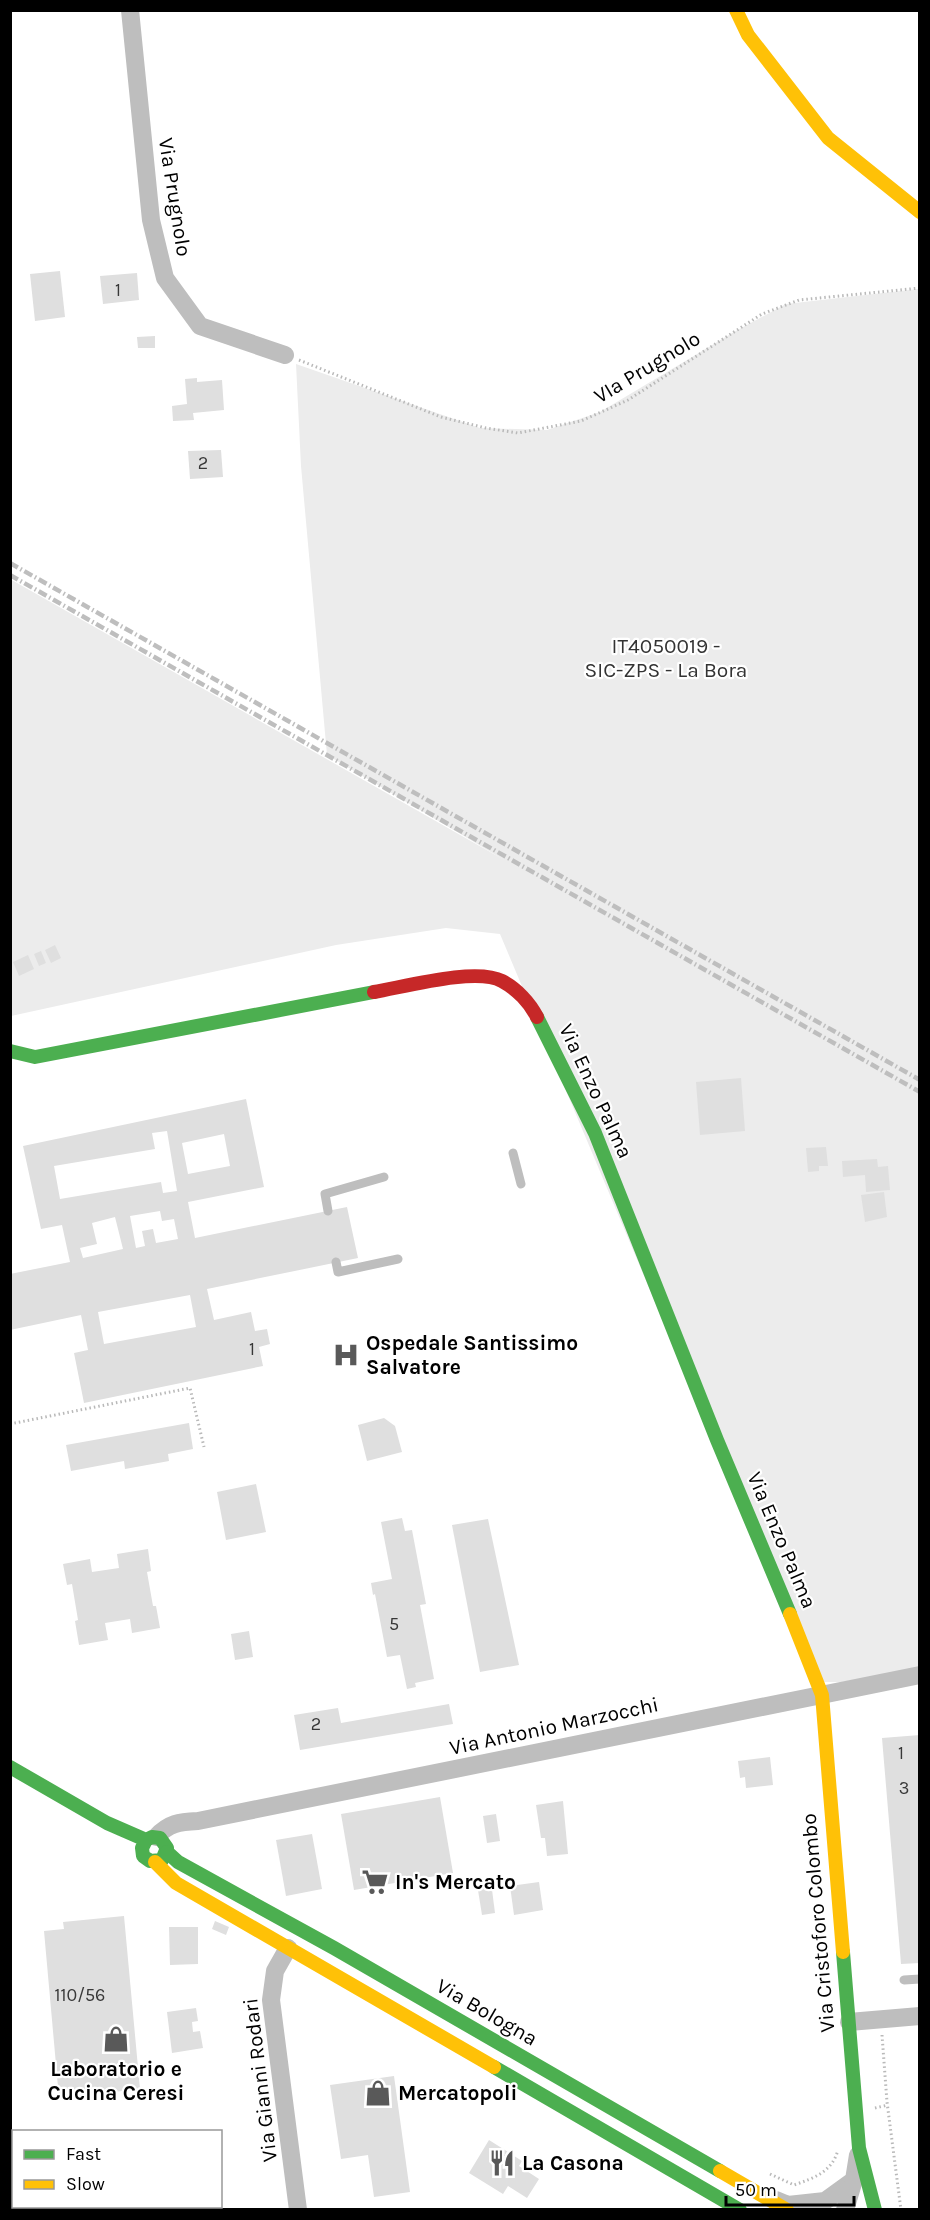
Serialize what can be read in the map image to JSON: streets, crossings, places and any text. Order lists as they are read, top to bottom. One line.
{"streets":{"main road":["Via Enzo Palma","Via Cristoforo Colombo","Via Bologna"],"street":["Via Prugnolo","Via Antonio Marzocchi","Via Gianni Rodari"],"path":["VIa Prugnolo"]},"crossings":[["Via Prugnolo","VIa Prugnolo"],["Via Enzo Palma","Via Antonio Marzocchi"],["Via Enzo Palma","Via Cristoforo Colombo"],["Via Antonio Marzocchi","Via Cristoforo Colombo"],["Via Antonio Marzocchi","Via Bologna"],["Via Bologna","Via Gianni Rodari"]],"parks":["IT4050019 - SIC-ZPS - La Bora"],"places":{"hospital":["Ospedale Santissimo Salvatore"],"supermarket":["In's Mercato"],"shop":["Laboratorio e Cucina Ceresi","Mercatopoli"],"restaurant":["La Casona"]},"house_numbers":["1","2","1","5","2","1","3","110/56"],"legend":["Fast","Slow"],"scale_bar":"50 m"}
